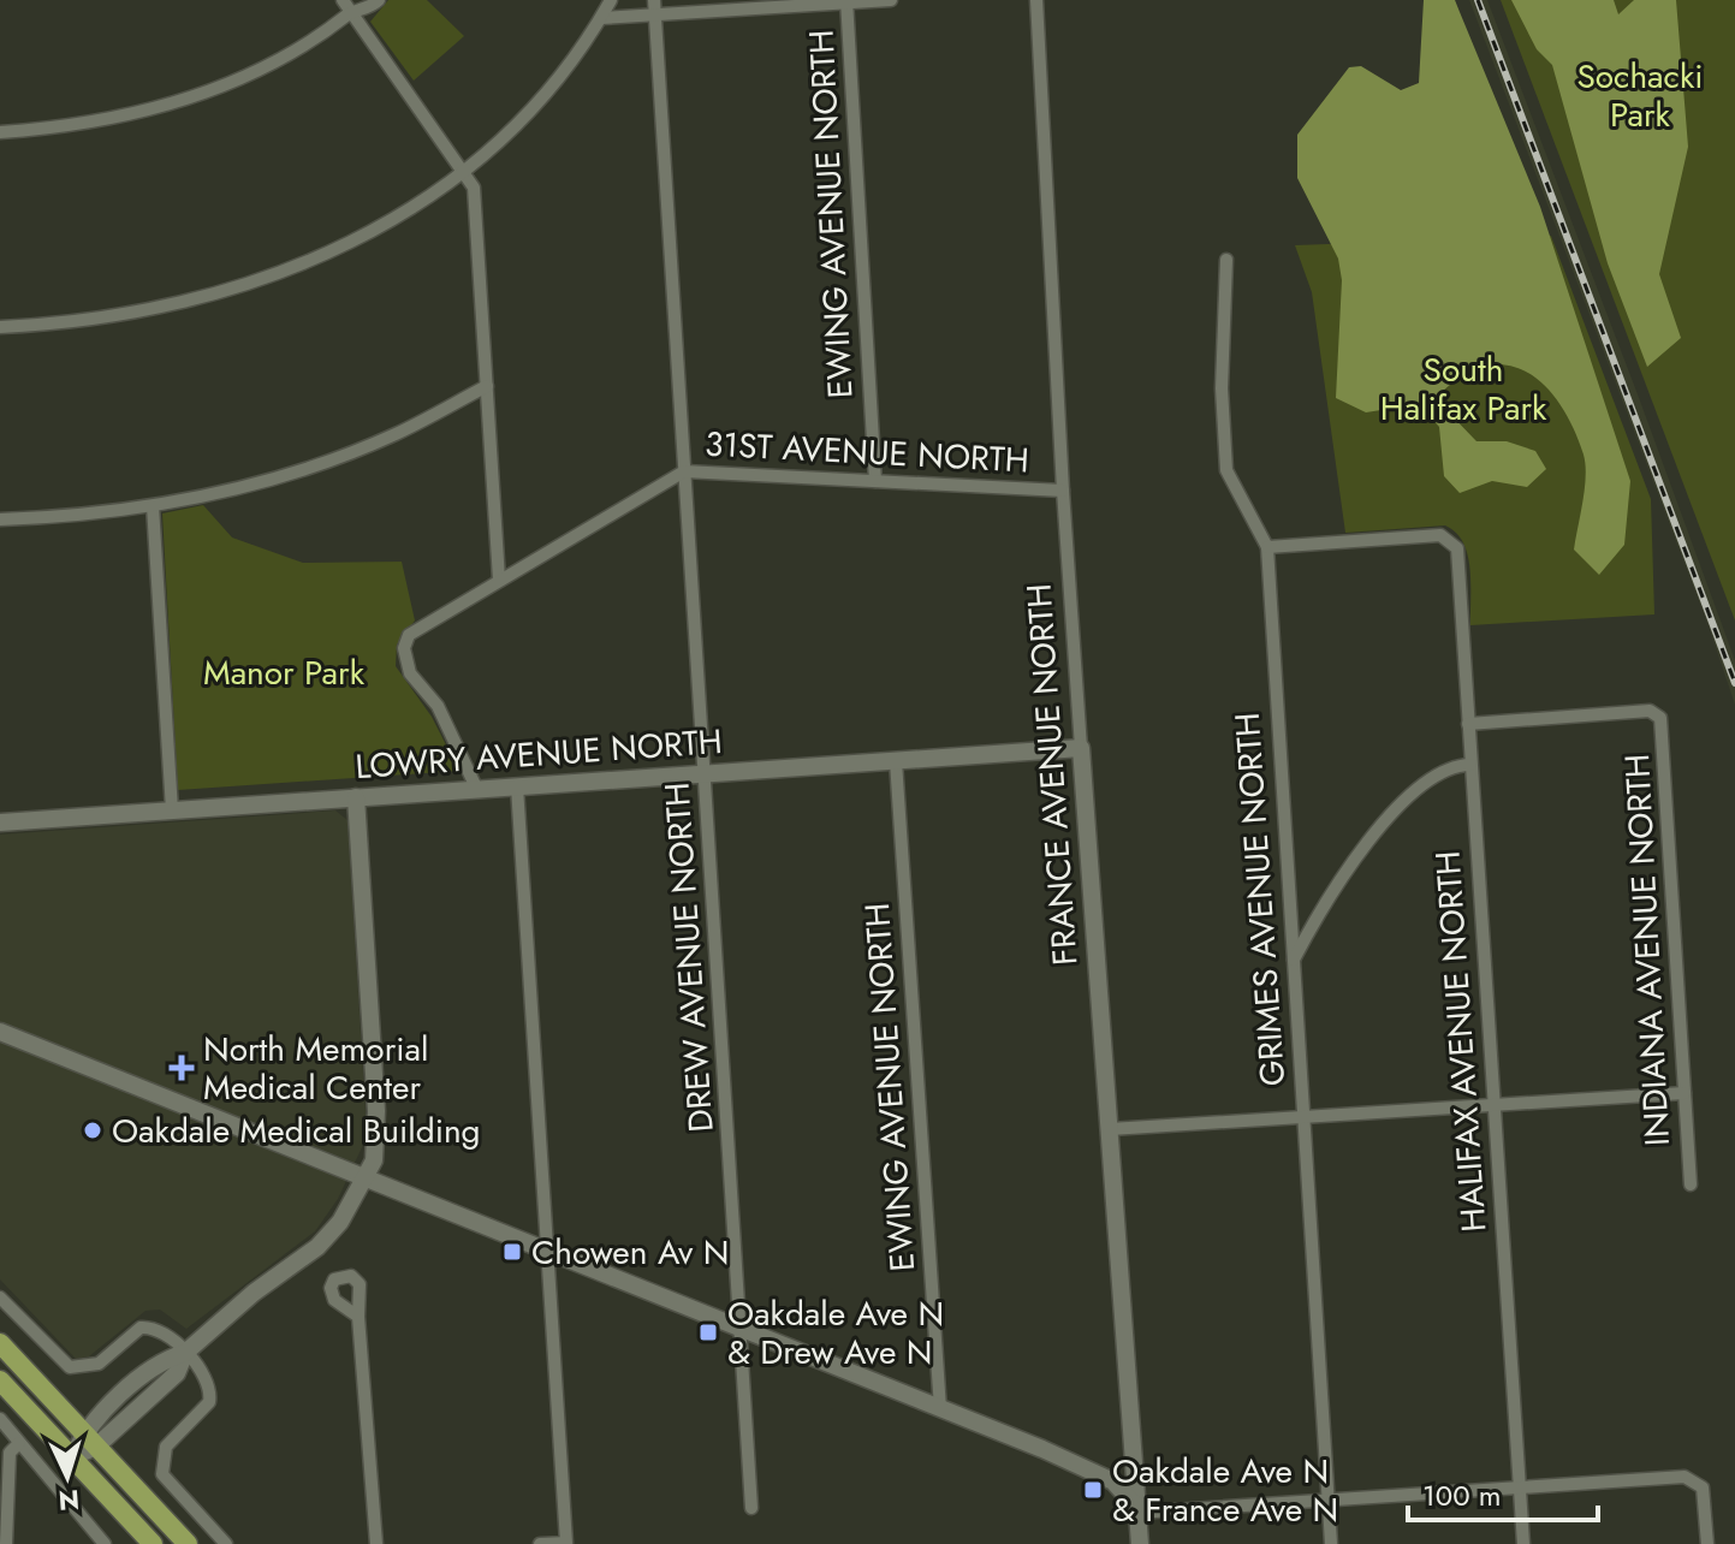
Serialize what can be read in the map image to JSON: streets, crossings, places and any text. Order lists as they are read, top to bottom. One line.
{"streets":{"street":["EWING AVENUE NORTH","31ST AVENUE NORTH","LOWRY AVENUE NORTH","FRANCE AVENUE NORTH","GRIMES AVENUE NORTH","INDIANA AVENUE NORTH","DREW AVENUE NORTH","HALIFAX AVENUE NORTH"]},"crossings":[["EWING AVENUE NORTH","31ST AVENUE NORTH"],["EWING AVENUE NORTH","LOWRY AVENUE NORTH"],["31ST AVENUE NORTH","LOWRY AVENUE NORTH"],["31ST AVENUE NORTH","FRANCE AVENUE NORTH"],["31ST AVENUE NORTH","DREW AVENUE NORTH"],["LOWRY AVENUE NORTH","FRANCE AVENUE NORTH"],["LOWRY AVENUE NORTH","DREW AVENUE NORTH"],["GRIMES AVENUE NORTH","HALIFAX AVENUE NORTH"],["INDIANA AVENUE NORTH","HALIFAX AVENUE NORTH"]],"parks":["Sochacki Park","South Halifax Park","Manor Park"],"places":{"health":["North Memorial Medical Center"],"other":["Oakdale Medical Building"],"transit":["Chowen Av N","Oakdale Ave N & Drew Ave N","Oakdale Ave N & France Ave N"]},"scale_bar":"100 m","north":"bottom"}
